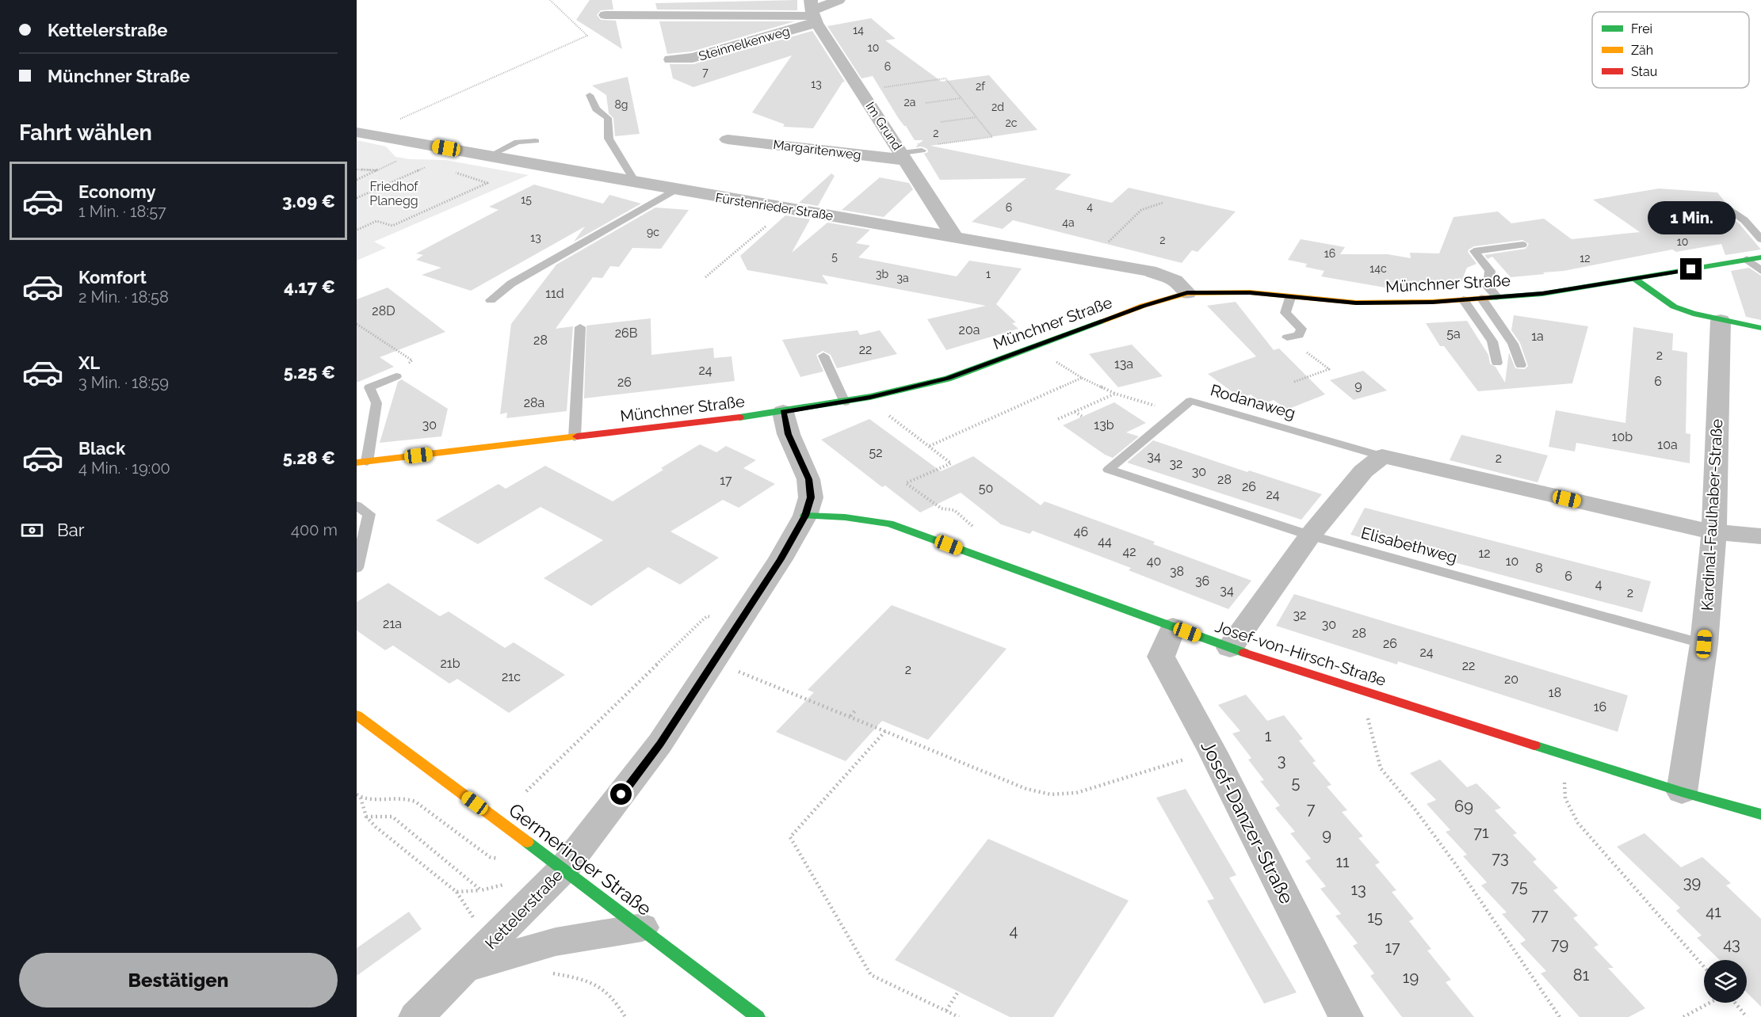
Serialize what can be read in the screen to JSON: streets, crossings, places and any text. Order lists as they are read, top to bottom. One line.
{"streets":{"main road":["Münchner Straße","Josef-von-Hirsch-Straße","Germeringer Straße"],"street":["Steinnelkenweg","Im Grund","Margaritenweg","Fürstenrieder Straße","Kardinal-Faulhaber-Straße","Josef-Danzer-Straße","Kettelerstraße"],"lane":["Rodanaweg","Elisabethweg"]},"crossings":[["Steinnelkenweg","Im Grund"],["Im Grund","Margaritenweg"],["Im Grund","Fürstenrieder Straße"],["Fürstenrieder Straße","Münchner Straße"],["Münchner Straße","Kettelerstraße"],["Rodanaweg","Elisabethweg"],["Kardinal-Faulhaber-Straße","Elisabethweg"],["Kardinal-Faulhaber-Straße","Josef-von-Hirsch-Straße"],["Josef-von-Hirsch-Straße","Josef-Danzer-Straße"],["Josef-von-Hirsch-Straße","Kettelerstraße"],["Germeringer Straße","Kettelerstraße"]],"parks":["Friedhof Planegg"],"house_numbers":["14","10","6","7","13","2f","2a","8g","2d","2c","2","15","4","6","4a","9c","13","2","10","16","5","12","14c","3b","1","3a","11d","28D","20a","26B","5a","1a","28","22","2","13a","24","6","26","9","28a","30","13b","10b","10a","52","34","2","32","30","28","17","26","50","24","46","44","42","12","40","10","8","38","6","36","4","34","2","32","21a","30","28","26","24","21b","22","2","21c","20","18","16","1","3","5","69","7","71","9","73","11","39","75","13","41","77","15","4","79","43","17","81","19"],"legend":["Frei","Zäh","Stau"],"page":{"banner":["Kettelerstraße","Münchner Straße"],"heading":"Fahrt wählen","list":[{"name":"Economy","note":"1 Min. · 18:57","value":"3.09 €"},{"name":"Komfort","note":"2 Min. · 18:58","value":"4.17 €"},{"name":"XL","note":"3 Min. · 18:59","value":"5.25 €"},{"name":"Black","note":"4 Min. · 19:00","value":"5.28 €"}],"bubble":"1 Min.","pay":["Bar","400 m"],"buttons":"Bestätigen"}}
